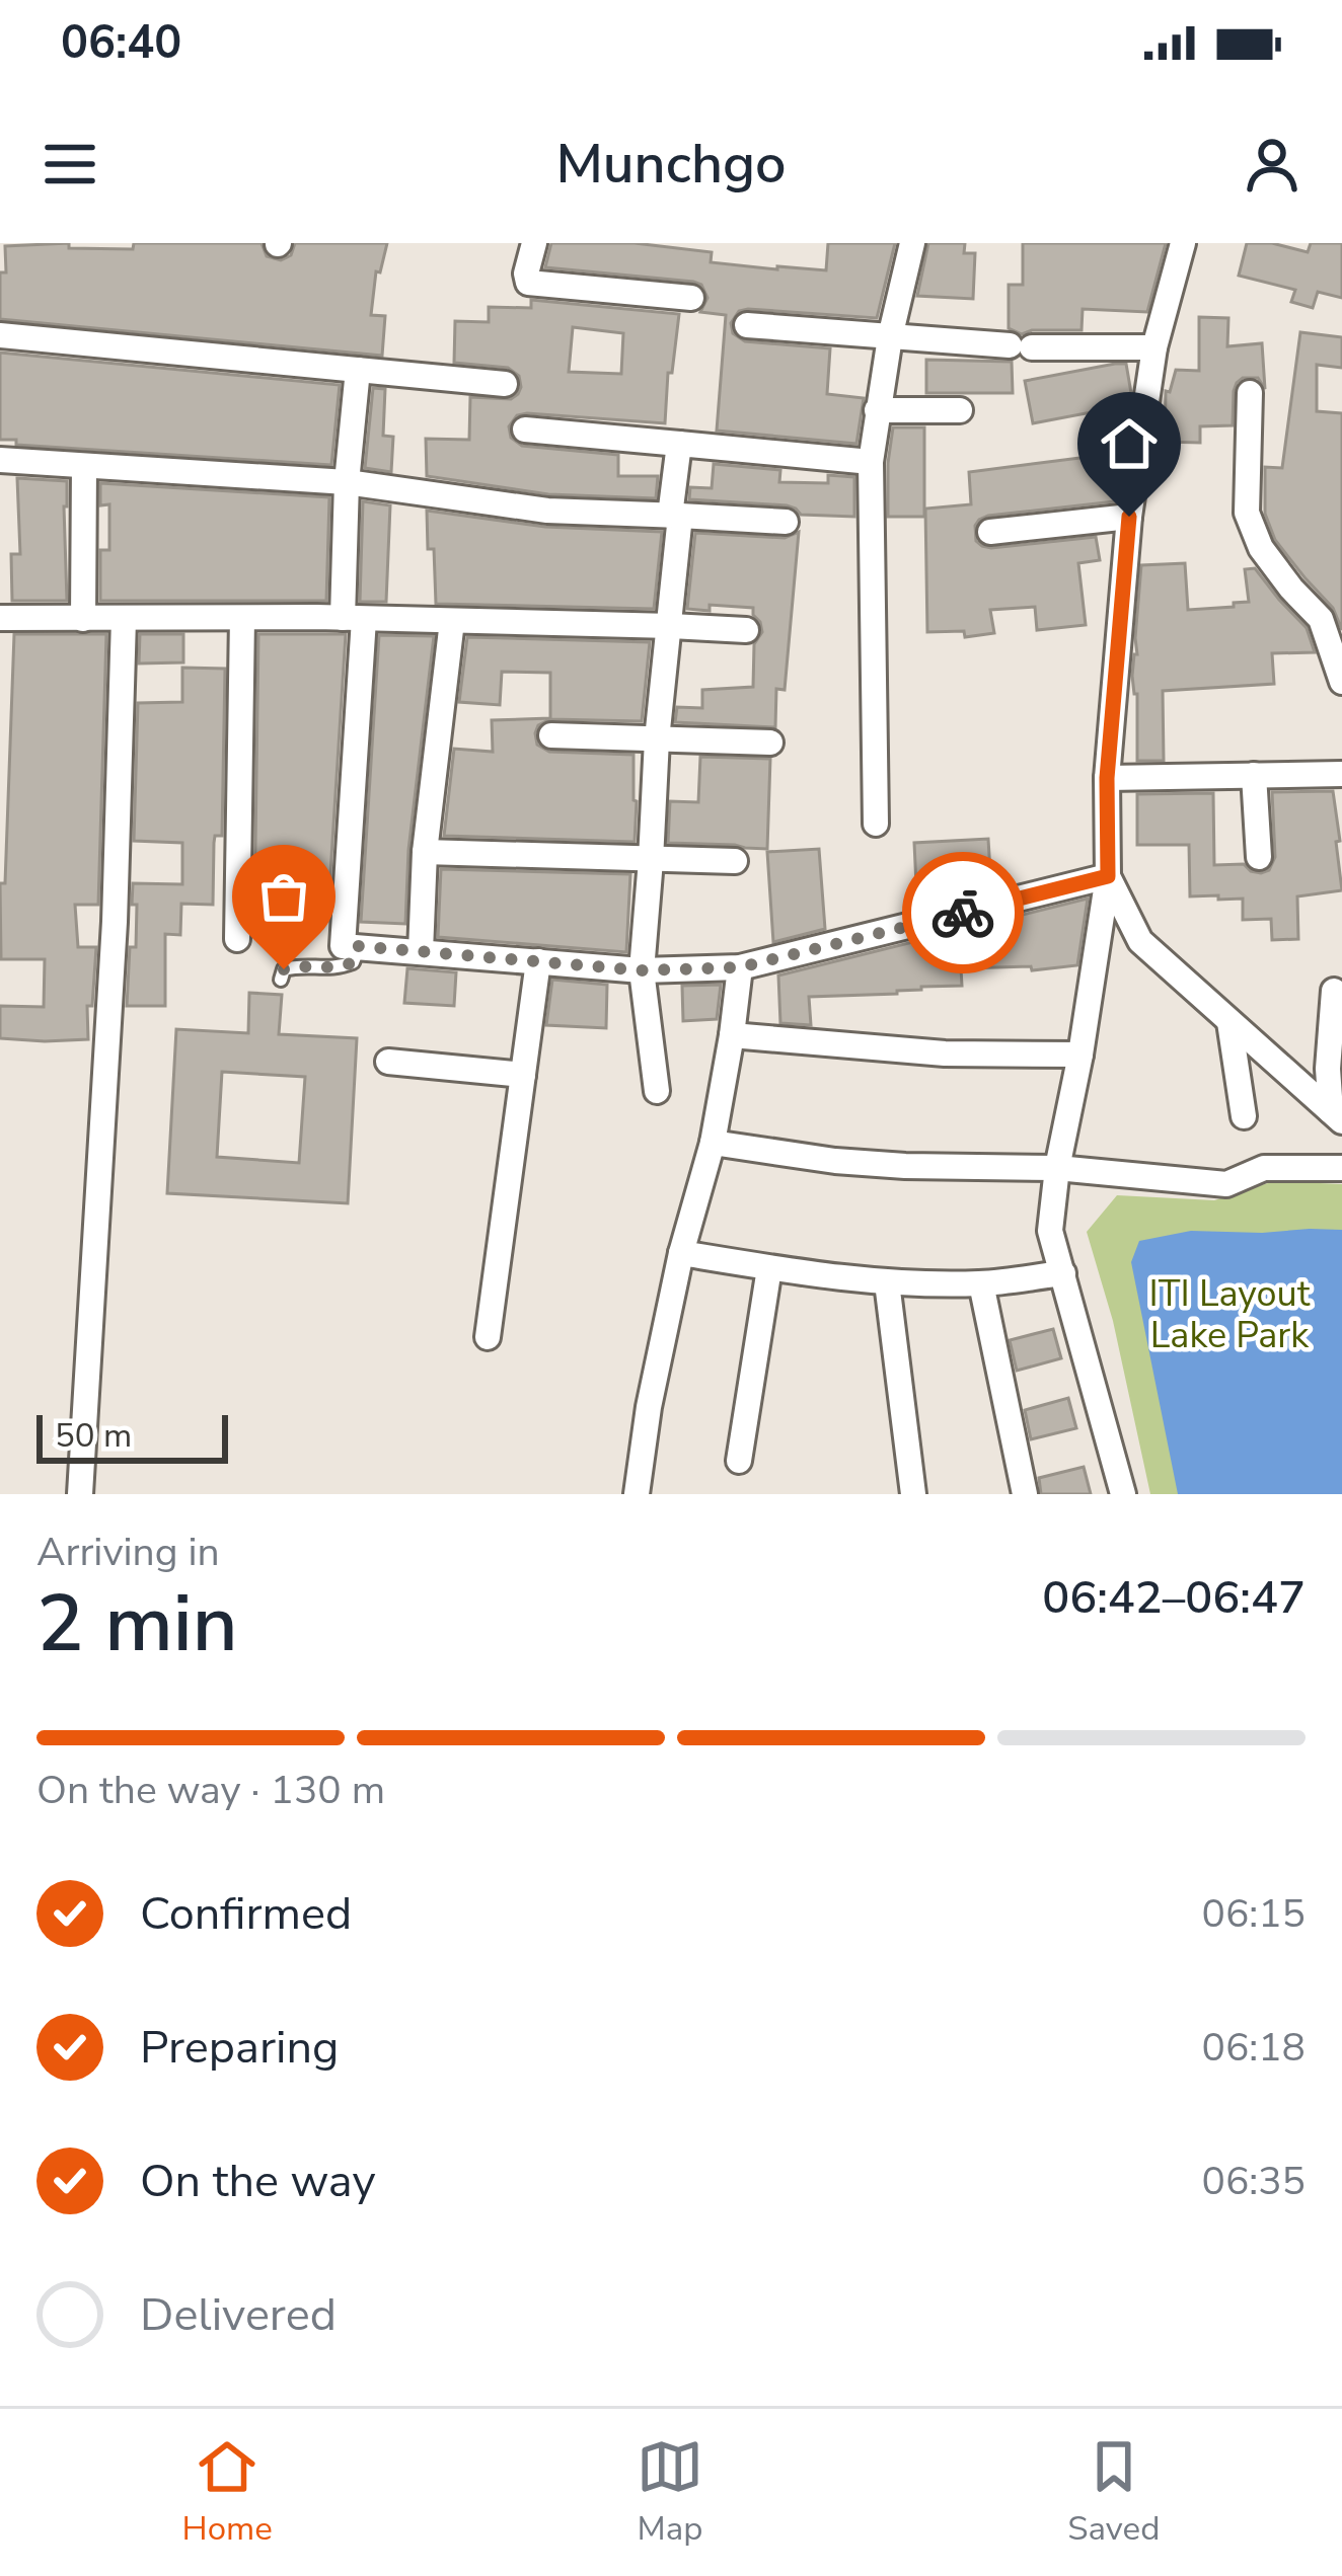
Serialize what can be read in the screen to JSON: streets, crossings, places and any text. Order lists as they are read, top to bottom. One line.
{"parks":["ITI Layout Lake Park"],"scale_bar":"50 m","page":{"status":"06:40","header":"Munchgo","scale":"50 m","heading":["2 min","Arriving in","06:42–06:47"],"bar":"On the way · 130 m","list":[["Confirmed","06:15"],["Preparing","06:18"],["On the way","06:35"],"Delivered"],"tabs":["Home","Map","Saved"]}}
